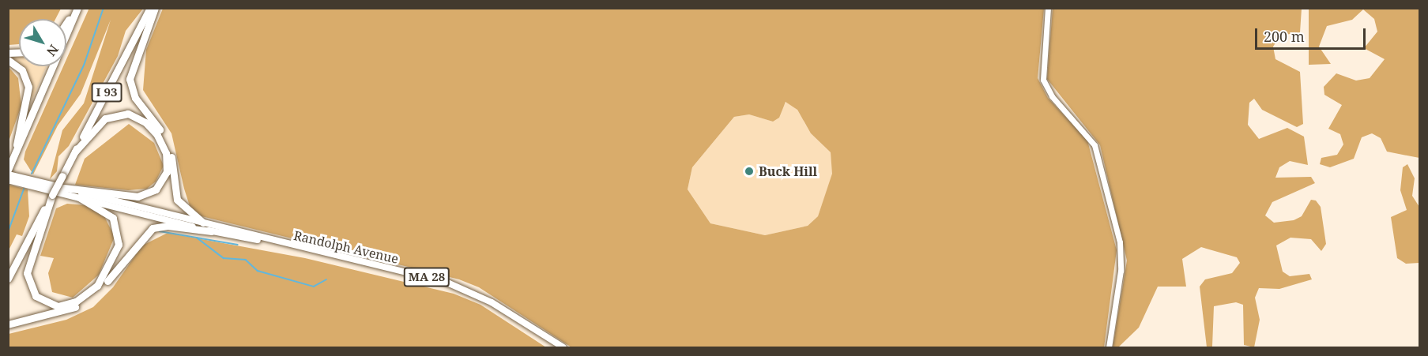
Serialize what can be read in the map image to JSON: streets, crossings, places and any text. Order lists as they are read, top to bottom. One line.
{"streets":{"highway":["I 93"],"main road":["Randolph Avenue","MA 28"]},"crossings":[["Randolph Avenue","MA 28"]],"places":["Buck Hill"],"scale_bar":"200 m","north":"bottom right"}
